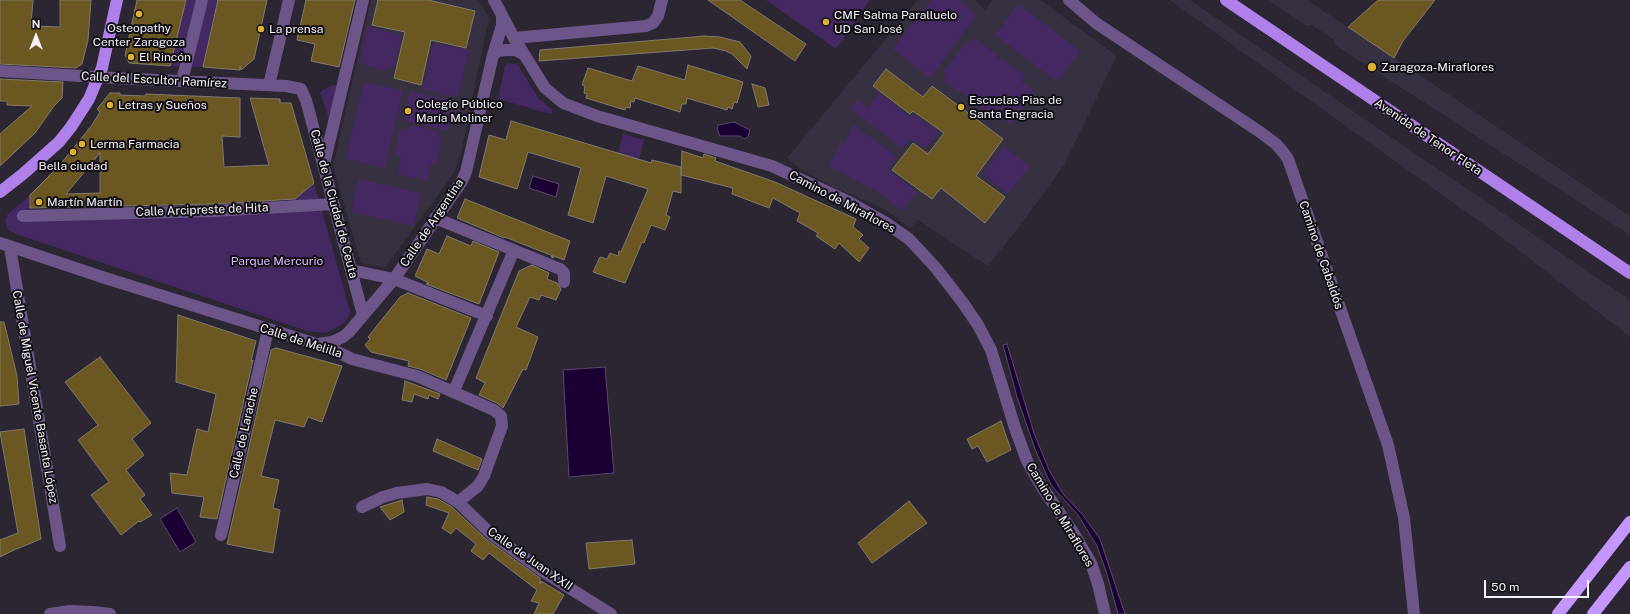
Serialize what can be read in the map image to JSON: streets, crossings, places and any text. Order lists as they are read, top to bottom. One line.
{"streets":{"main road":["Avenida de Tenor Fleta"],"street":["Calle del Escultor Ramírez","Camino de Miraflores","Calle de la Ciudad de Ceuta","Calle Arcipreste de Hita","Calle de Argentina","Camino de Cabaldós","Calle de Melilla","Calle de Miguel Vicente Basanta López","Calle de Larache","Calle de Juan XXII"]},"crossings":[["Calle del Escultor Ramírez","Calle de la Ciudad de Ceuta"],["Camino de Miraflores","Calle de Argentina"],["Calle de la Ciudad de Ceuta","Calle Arcipreste de Hita"],["Calle de la Ciudad de Ceuta","Calle de Argentina"],["Calle de Argentina","Calle de Melilla"],["Calle de Melilla","Calle de Miguel Vicente Basanta López"],["Calle de Melilla","Calle de Larache"],["Calle de Melilla","Calle de Juan XXII"]],"parks":["Parque Mercurio"],"places":["Osteopathy Center Zaragoza","CMF Salma Paralluelo UD San José","La prensa","El Rincón","Zaragoza-Miraflores","Letras y Sueños","Escuelas Pias de Santa Engracia","Colegio Público María Moliner","Lerma Farmacia","Bella ciudad","Martín Martín"],"scale_bar":"50 m","north":"top"}
